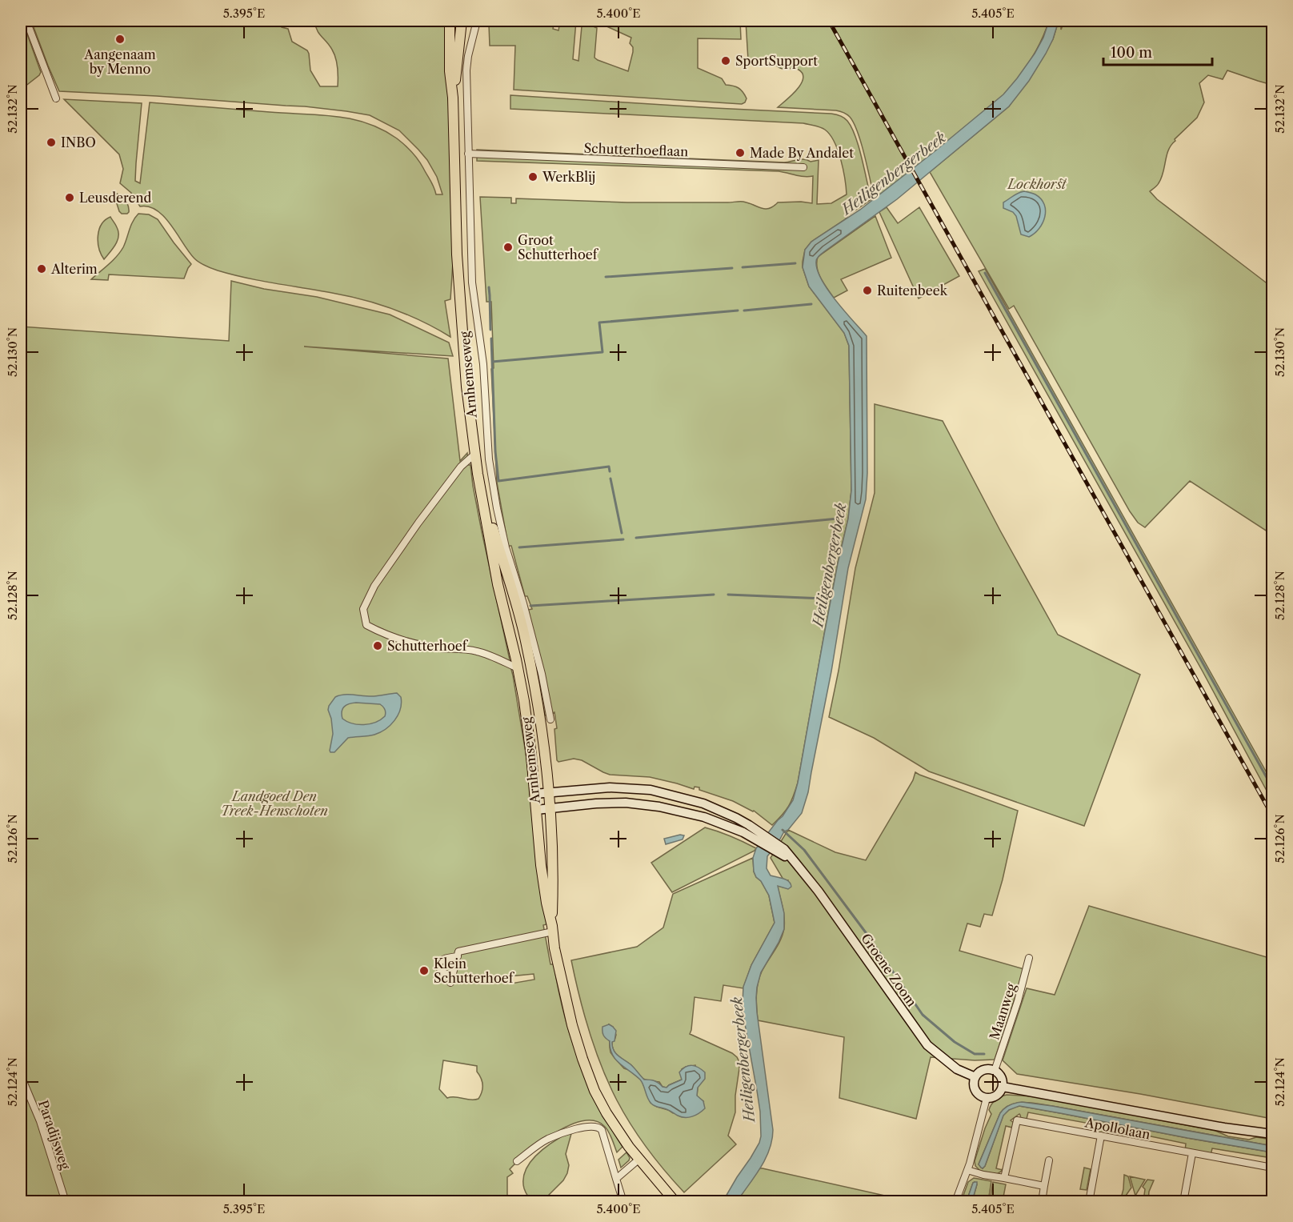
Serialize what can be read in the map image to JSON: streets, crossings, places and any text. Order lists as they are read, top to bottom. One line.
{"streets":{"main road":["Arnhemseweg","Groene Zoom"],"street":["Schutterhoeflaan","Maanweg","Apollolaan","Paradijsweg"]},"crossings":[["Schutterhoeflaan","Arnhemseweg"],["Arnhemseweg","Groene Zoom"],["Groene Zoom","Maanweg"]],"water":["Heiligenbergerbeek"],"parks":["Lockhorst","Landgoed Den Treek-Henschoten"],"places":["Aangenaam by Menno","SportSupport","INBO","Made By Andalet","WerkBlij","Leusderend","Groot Schutterhoef","Alterim","Ruitenbeek","Schutterhoef","Klein Schutterhoef"],"scale_bar":"100 m","coordinates":["5.395°E","5.400°E","5.405°E","52.132°N","52.130°N","52.128°N","52.126°N","52.124°N"]}
